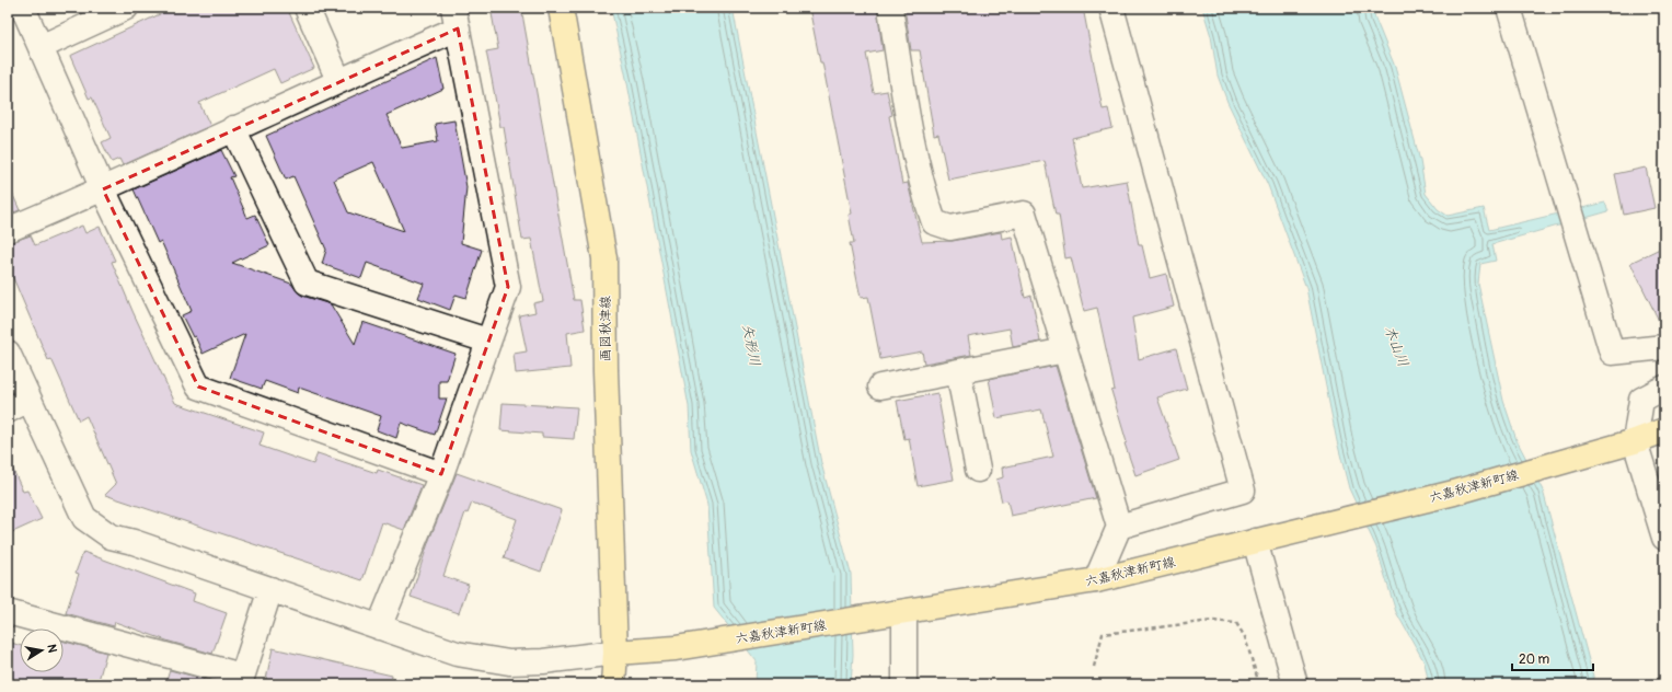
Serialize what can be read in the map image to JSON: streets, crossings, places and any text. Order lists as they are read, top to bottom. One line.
{"streets":{"main road":["画図秋津線","六嘉秋津新町線"]},"crossings":[["画図秋津線","六嘉秋津新町線"]],"water":["矢形川","木山川"],"scale_bar":"20 m","north":"right"}
